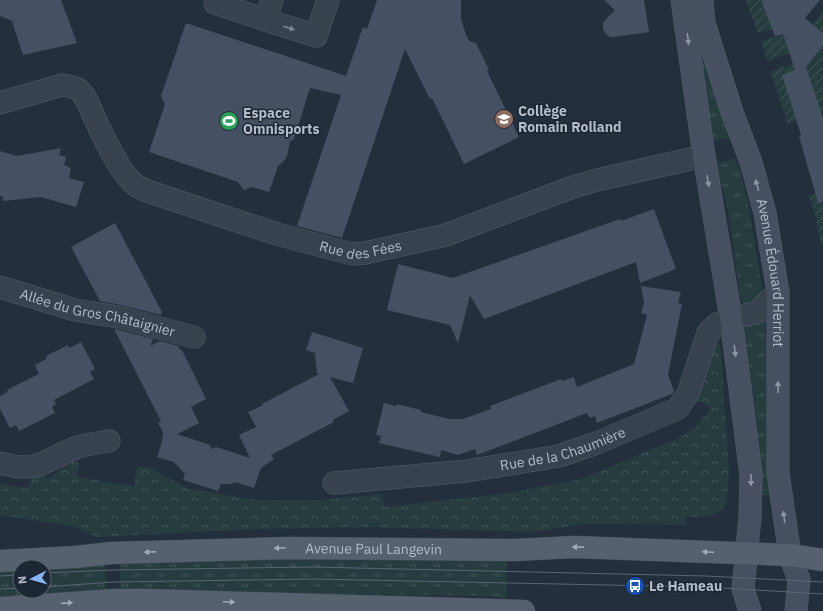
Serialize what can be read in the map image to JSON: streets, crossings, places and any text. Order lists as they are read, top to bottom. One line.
{"streets":{"main road":["Avenue Paul Langevin"],"street":["Rue des Fées","Avenue Édouard Herriot","Allée du Gros Châtaignier","Rue de la Chaumière"]},"crossings":[["Avenue Édouard Herriot","Rue de la Chaumière"],["Avenue Édouard Herriot","Avenue Paul Langevin"]],"places":{"school or university":["Collège Romain Rolland"],"sports":["Espace Omnisports"],"bus stop":["Le Hameau"]},"north":"left"}
